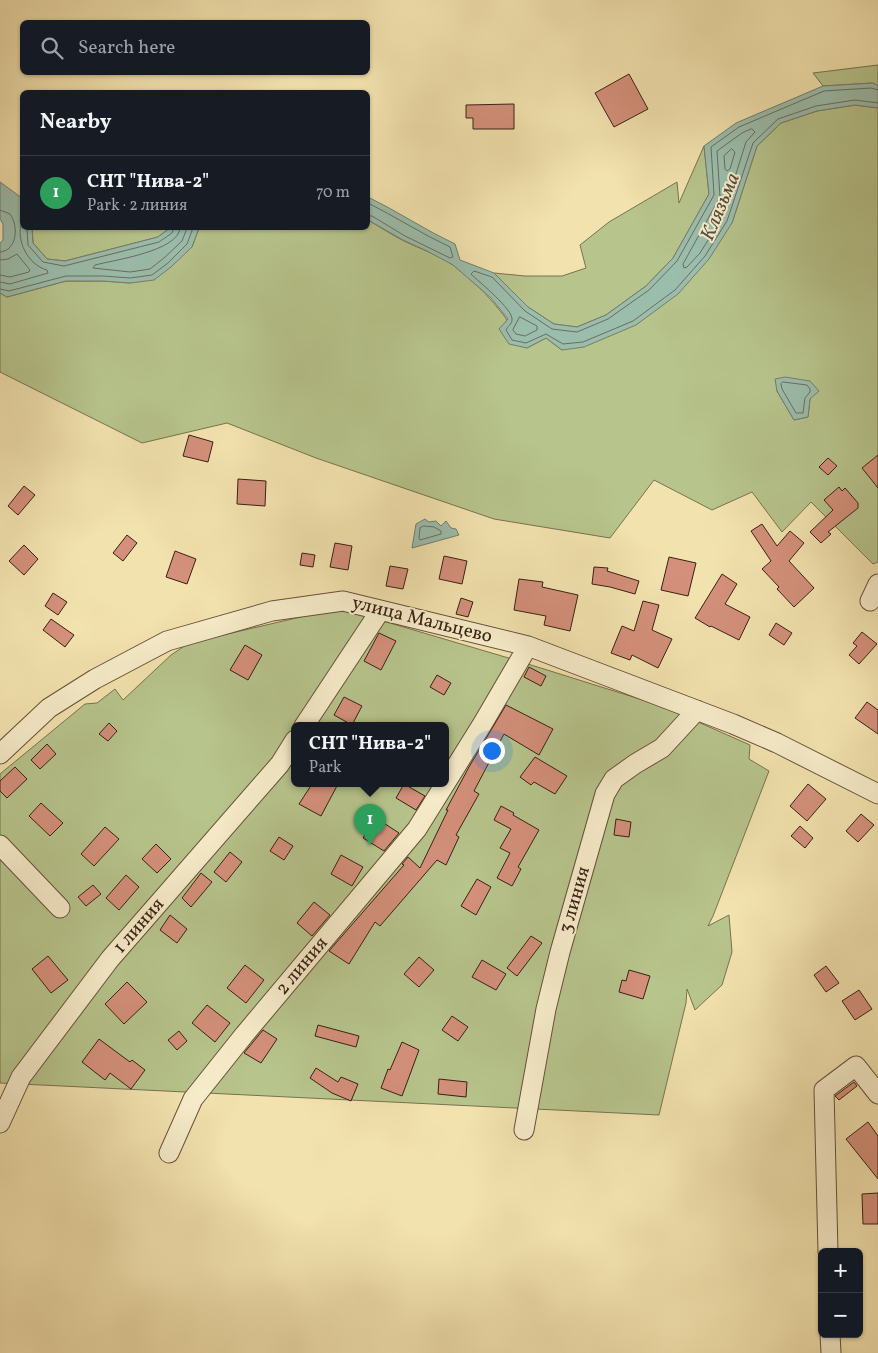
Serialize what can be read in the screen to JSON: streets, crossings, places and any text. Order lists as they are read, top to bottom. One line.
{"streets":{"street":["улица Мальцево","3 линия","1 линия","2 линия"]},"crossings":[["улица Мальцево","3 линия"],["улица Мальцево","2 линия"]],"water":["Клязьма"],"page":{"search":"Search here","heading":"Nearby","list":[{"mark":"1","name":"СНТ \"Нива-2\"","note":"Park · 2 линия","value":"70 m"}],"popup":["СНТ \"Нива-2\"","Park"],"pins":"1","map_buttons":["+","−"]}}
